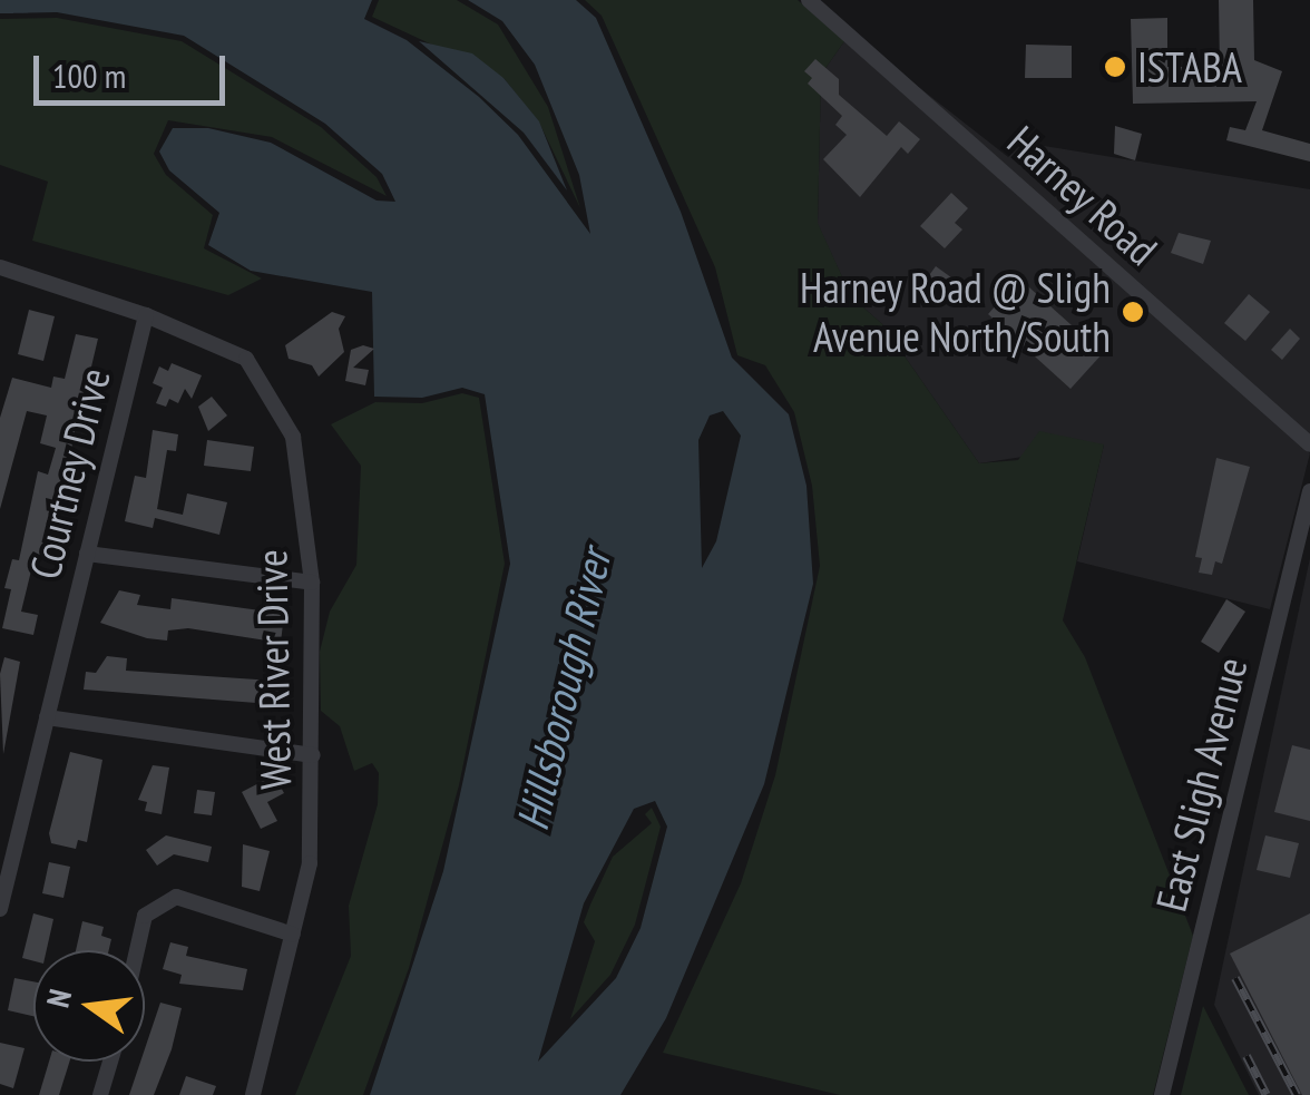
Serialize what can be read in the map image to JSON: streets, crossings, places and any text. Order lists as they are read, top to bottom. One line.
{"streets":{"street":["Harney Road","Courtney Drive","West River Drive","East Sligh Avenue"]},"crossings":[["Courtney Drive","West River Drive"]],"water":["Hillsborough River"],"places":["ISTABA","Harney Road @ Sligh Avenue North/South"],"scale_bar":"100 m","north":"left"}
